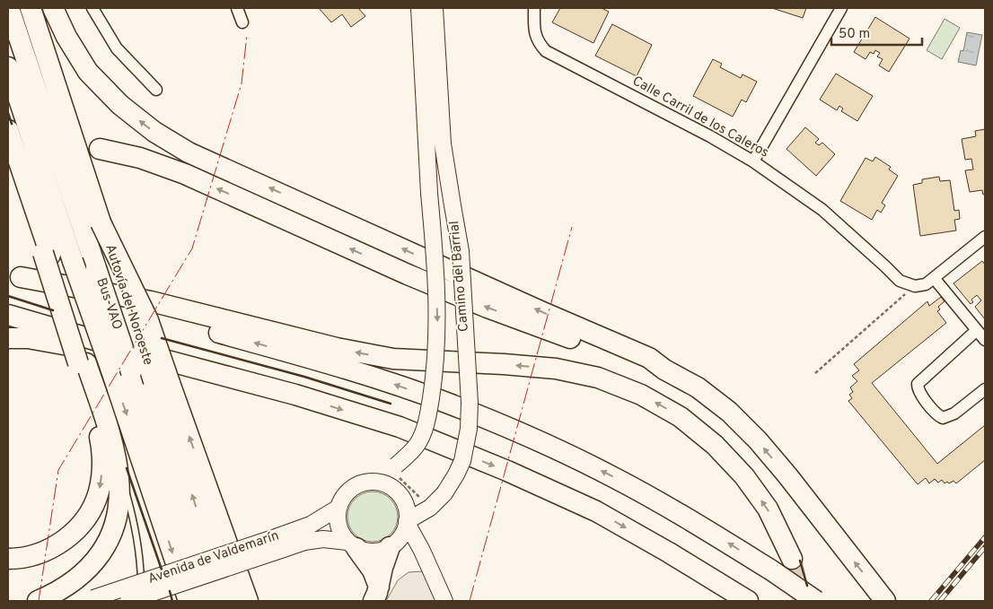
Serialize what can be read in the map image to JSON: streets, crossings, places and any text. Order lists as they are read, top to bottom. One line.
{"streets":{"highway":["Bus-VAO","Autovía del Noroeste"],"main road":["Camino del Barrial","Avenida de Valdemarín"],"street":["Calle Carril de los Caleros"]},"crossings":[["Camino del Barrial","Avenida de Valdemarín"]],"scale_bar":"50 m"}
